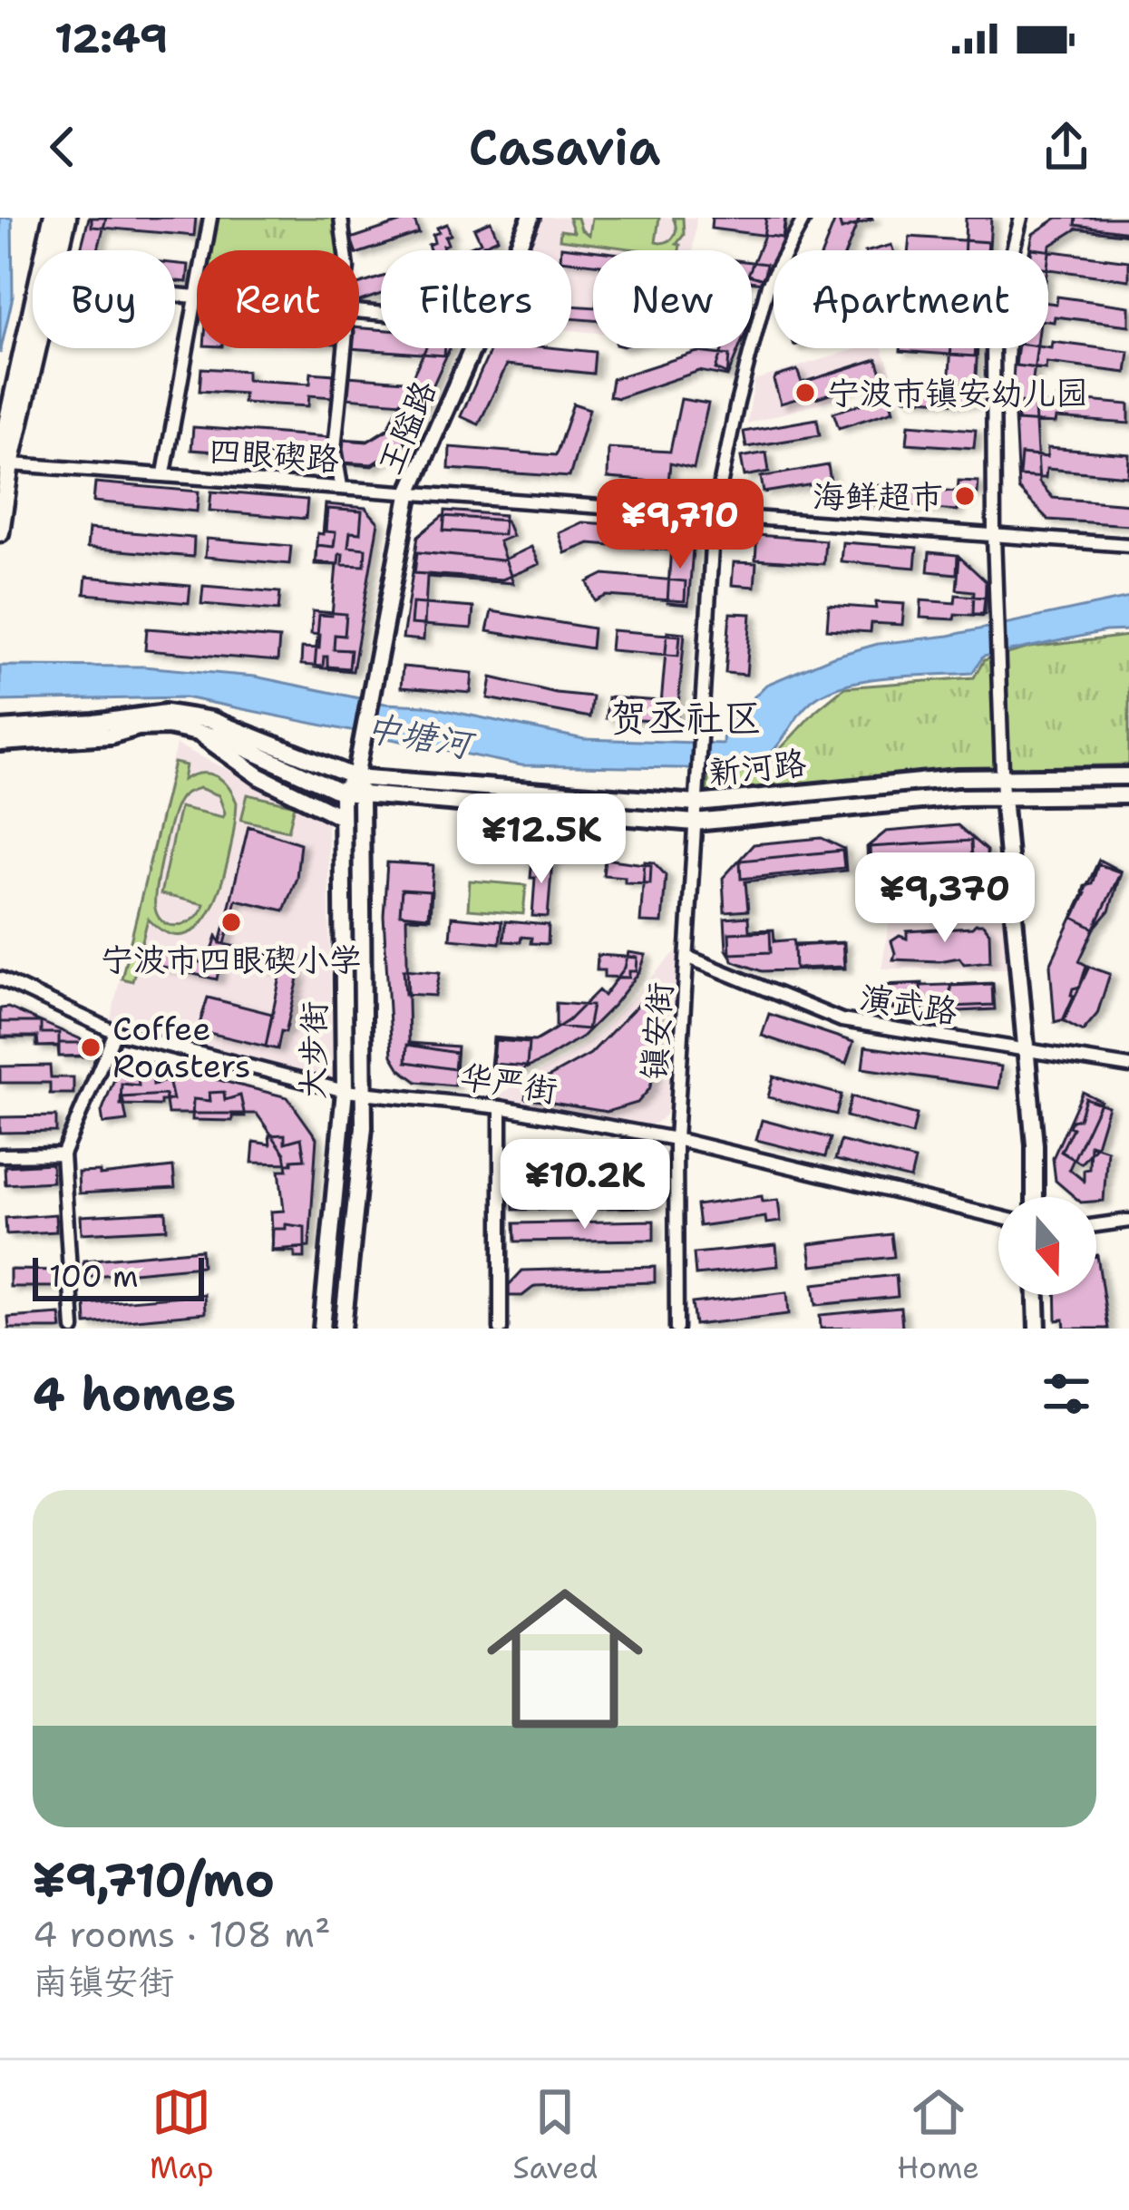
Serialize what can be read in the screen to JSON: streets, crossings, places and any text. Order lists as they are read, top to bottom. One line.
{"streets":{"main road":["王隘路","新河路","大步街"],"street":["四眼碶路","演武路","镇安街","华严街"]},"crossings":[["王隘路","四眼碶路"],["王隘路","新河路"],["王隘路","大步街"],["四眼碶路","镇安街"],["新河路","镇安街"],["新河路","大步街"],["演武路","镇安街"],["镇安街","华严街"],["大步街","华严街"]],"districts":["贺丞社区"],"water":["中塘河"],"places":["宁波市镇安幼儿园","海鲜超市","宁波市四眼碶小学","Coffee Roasters"],"scale_bar":"100 m","north":"bottom","page":{"status":"12:49","header":"Casavia","chip":["Buy","Rent","Filters","New","Apartment"],"price":["¥9,710","¥12.5K","¥9,370","¥10.2K"],"scale":"100 m","heading":"4 homes","list":[{"name":"¥9,710/mo","note":"4 rooms · 108 m² · 南镇安街"}],"tabs":["Map","Saved","Home"]}}
